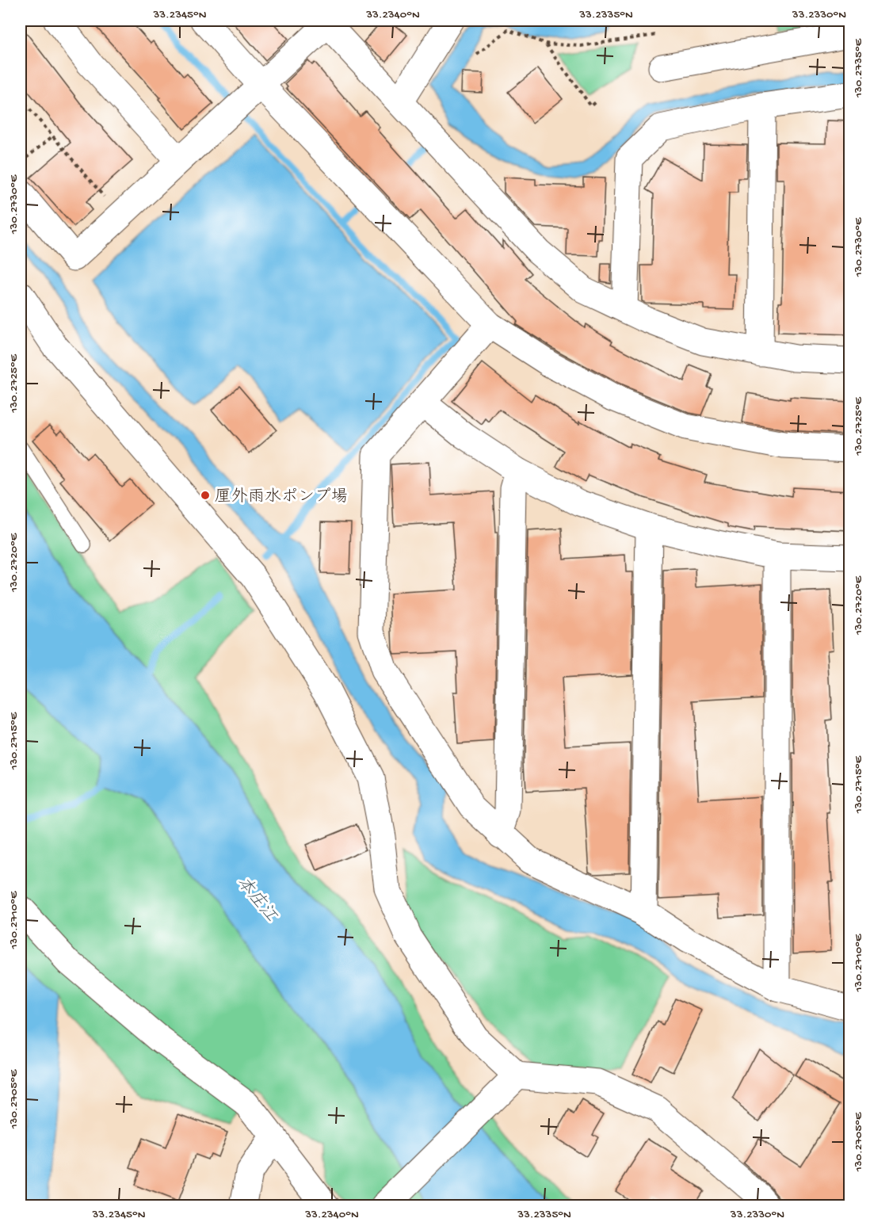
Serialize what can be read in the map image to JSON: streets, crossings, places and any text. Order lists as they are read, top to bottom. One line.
{"water":["本庄江"],"places":["厘外雨水ポンプ場"],"coordinates":["33.2345°N","33.2340°N","33.2335°N","33.2330°N","130.2735°E","130.2730°E","130.2725°E","130.2720°E","130.2715°E","130.2710°E","130.2705°E"]}
